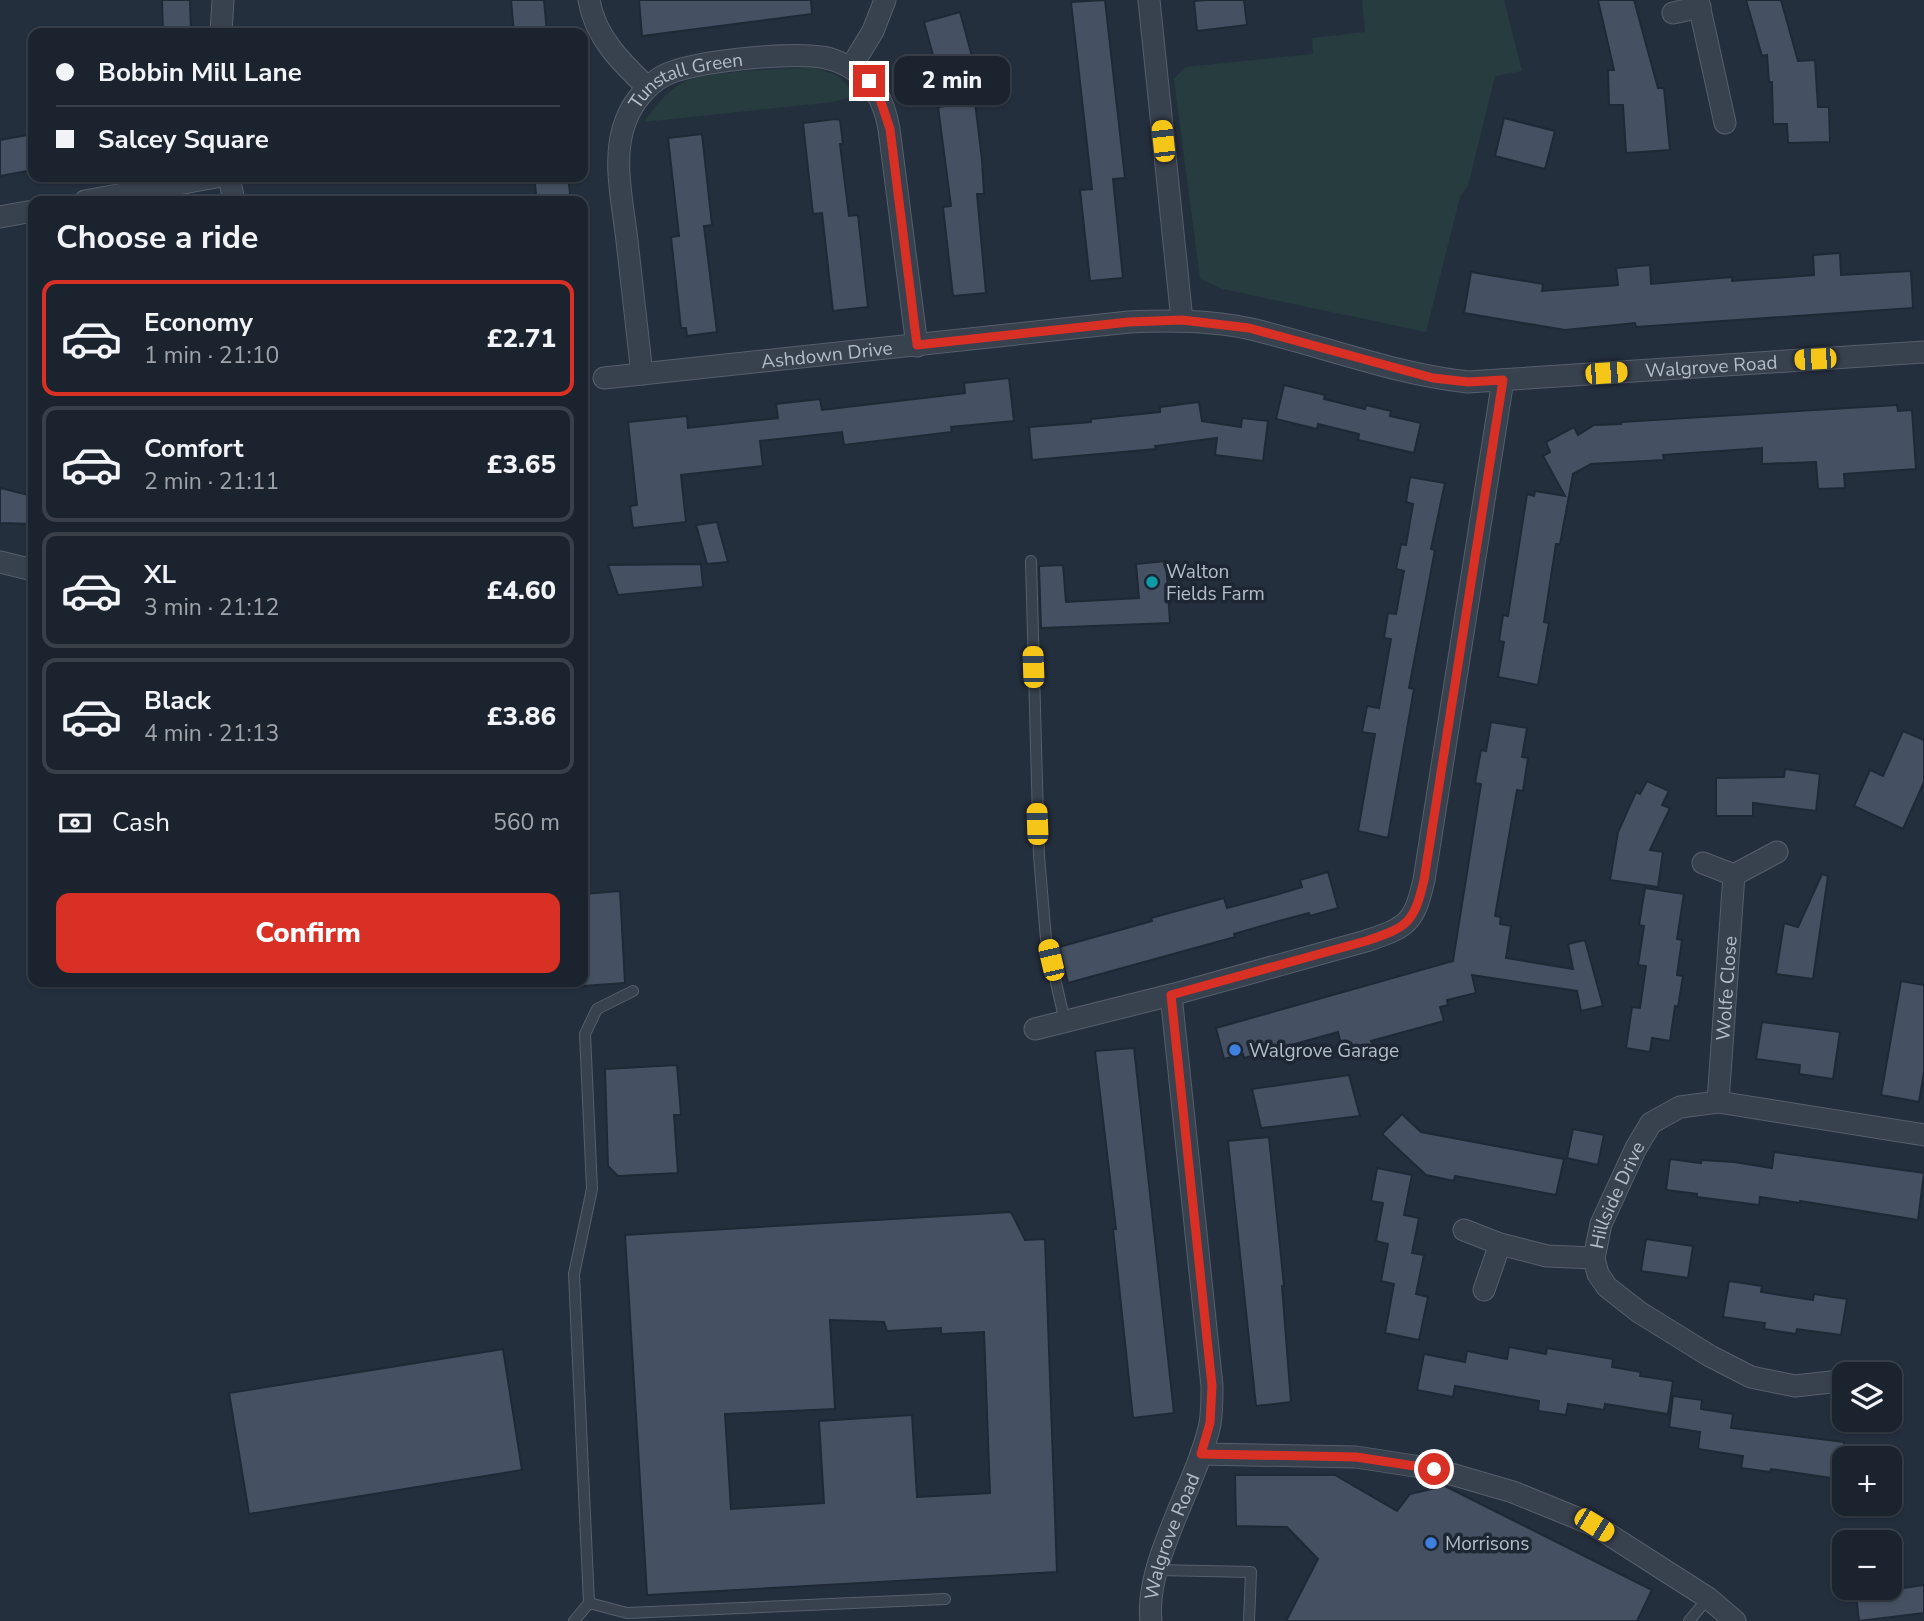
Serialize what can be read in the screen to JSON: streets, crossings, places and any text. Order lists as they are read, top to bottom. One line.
{"streets":{"street":["Tunstall Green","Ashdown Drive","Walgrove Road","Wolfe Close","Hillside Drive"]},"crossings":[["Tunstall Green","Ashdown Drive"],["Ashdown Drive","Walgrove Road"],["Wolfe Close","Hillside Drive"]],"places":["Walton Fields Farm","Walgrove Garage","Morrisons"],"page":{"banner":["Bobbin Mill Lane","Salcey Square"],"bubble":"2 min","heading":"Choose a ride","list":[{"name":"Economy","note":"1 min · 21:10","value":"£2.71"},{"name":"Comfort","note":"2 min · 21:11","value":"£3.65"},{"name":"XL","note":"3 min · 21:12","value":"£4.60"},{"name":"Black","note":"4 min · 21:13","value":"£3.86"}],"pay":["Cash","560 m"],"buttons":"Confirm","map_buttons":["+","−"]}}
